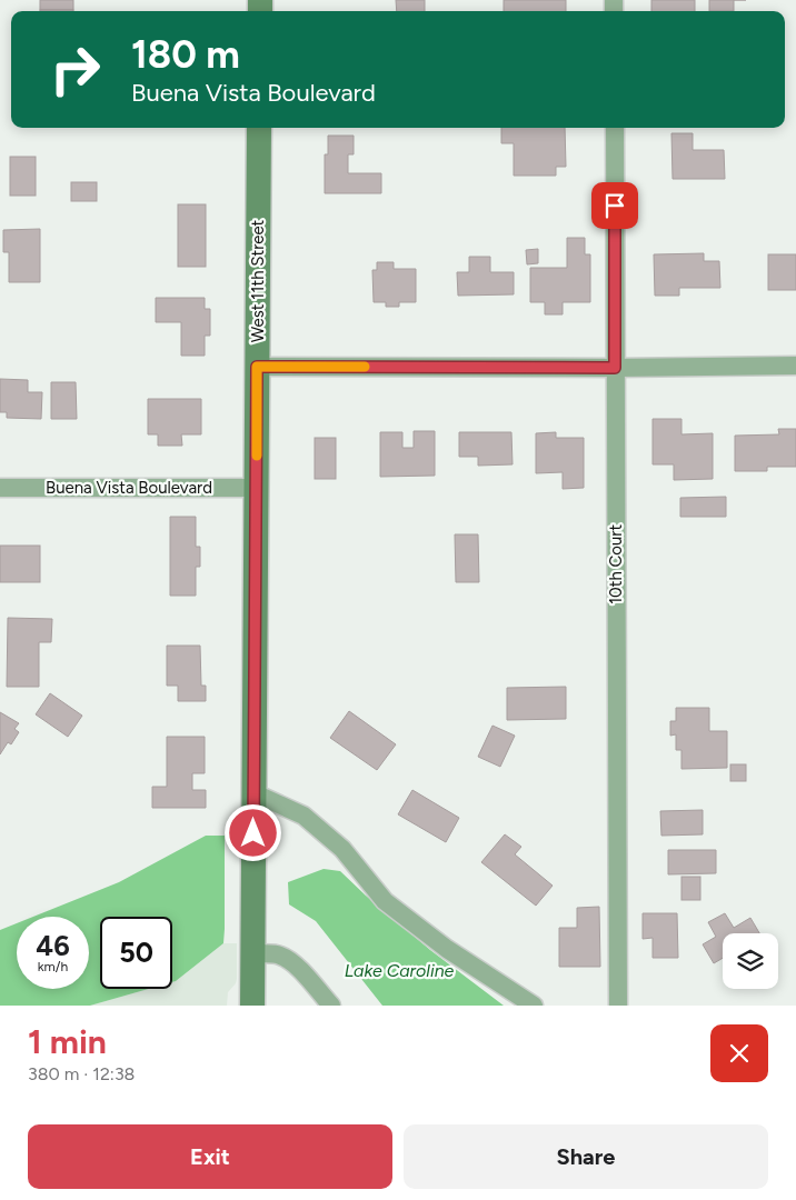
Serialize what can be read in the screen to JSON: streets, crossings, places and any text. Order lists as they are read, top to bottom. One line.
{"streets":{"main road":["West 11th Street"],"street":["Buena Vista Boulevard","10th Court"]},"crossings":[["West 11th Street","Buena Vista Boulevard"]],"water":["Lake Caroline"],"page":{"turn":["180 m","Buena Vista Boulevard"],"speed":"46 km/h","limit":"50","heading":["1 min","380 m · 12:38"],"buttons":["Exit","Share"]}}
